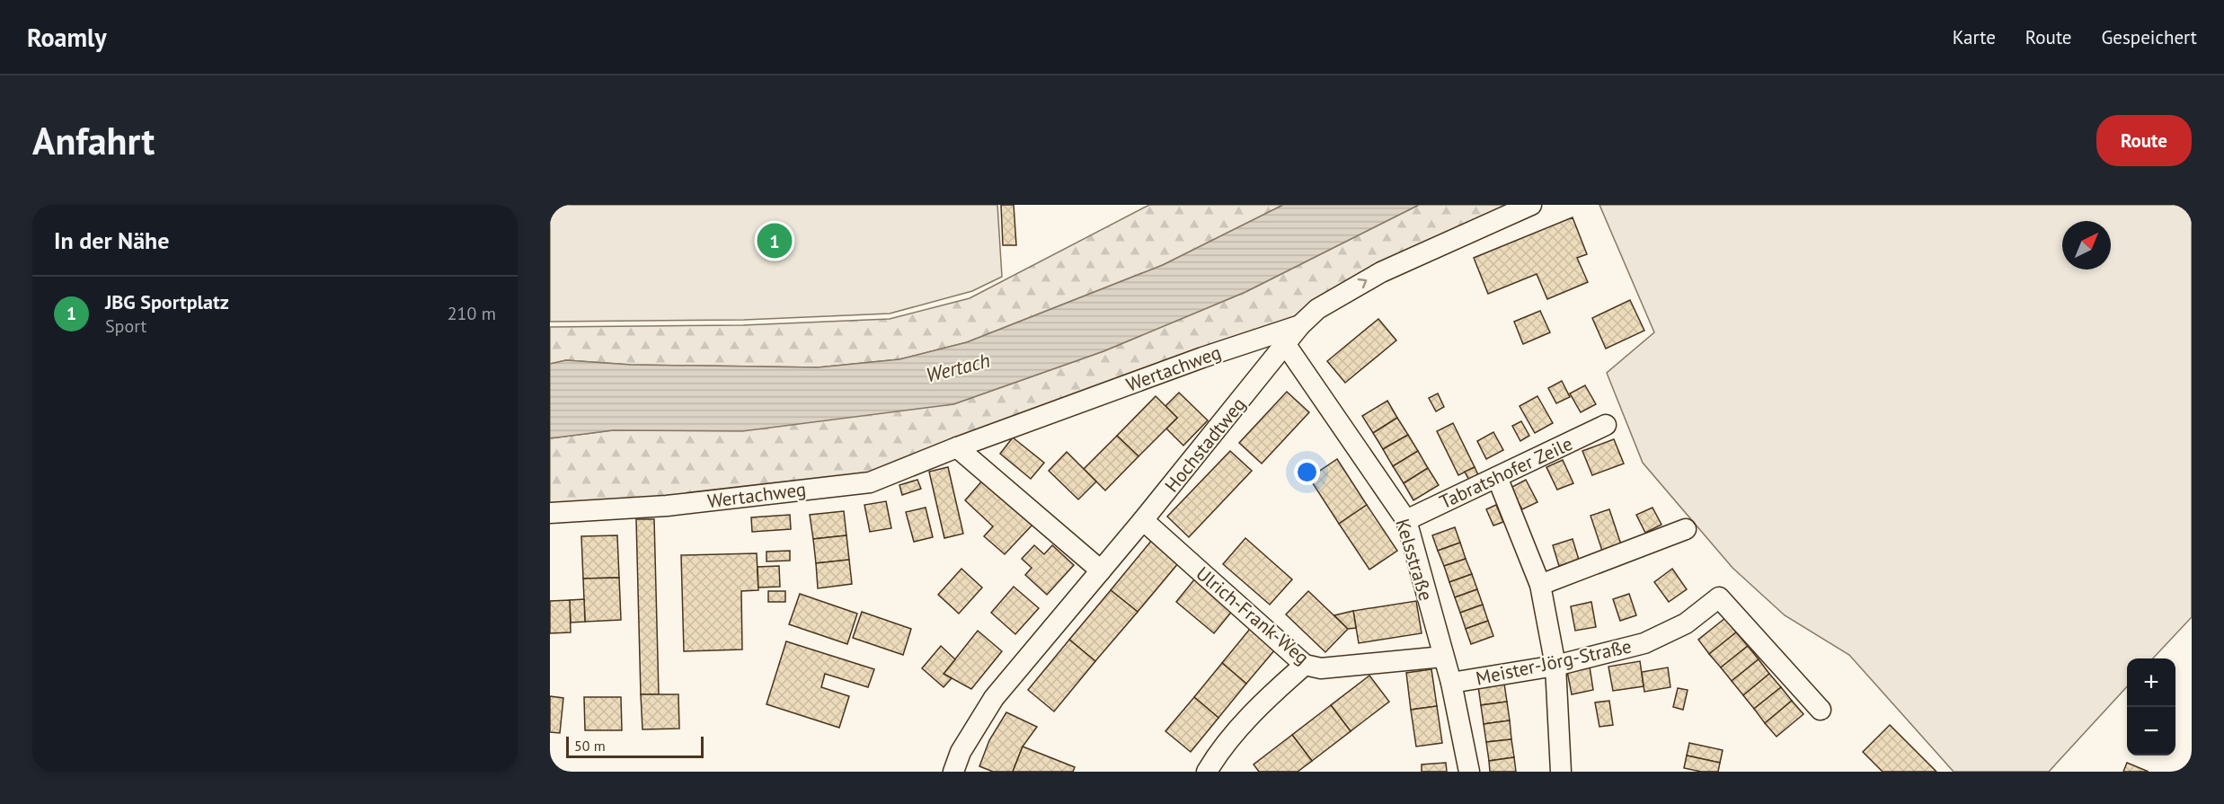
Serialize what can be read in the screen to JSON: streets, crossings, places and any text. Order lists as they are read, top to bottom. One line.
{"streets":{"street":["Wertachweg","Hochstadtweg","Tabratshofer Zeile","Kelsstraße","Ulrich-Frank-Weg","Meister-Jörg-Straße"]},"crossings":[["Wertachweg","Hochstadtweg"],["Hochstadtweg","Kelsstraße"],["Hochstadtweg","Ulrich-Frank-Weg"],["Tabratshofer Zeile","Kelsstraße"],["Kelsstraße","Ulrich-Frank-Weg"],["Kelsstraße","Meister-Jörg-Straße"]],"water":["Wertach"],"scale_bar":"50 m","north":"top right","page":{"header":"Roamly","nav":["Karte","Route","Gespeichert"],"buttons":"Route","title":"Anfahrt","heading":"In der Nähe","pins":"1","list":[{"mark":"1","name":"JBG Sportplatz","note":"Sport","value":"210 m"}],"map_buttons":["+","−"],"scale":"50 m"}}
